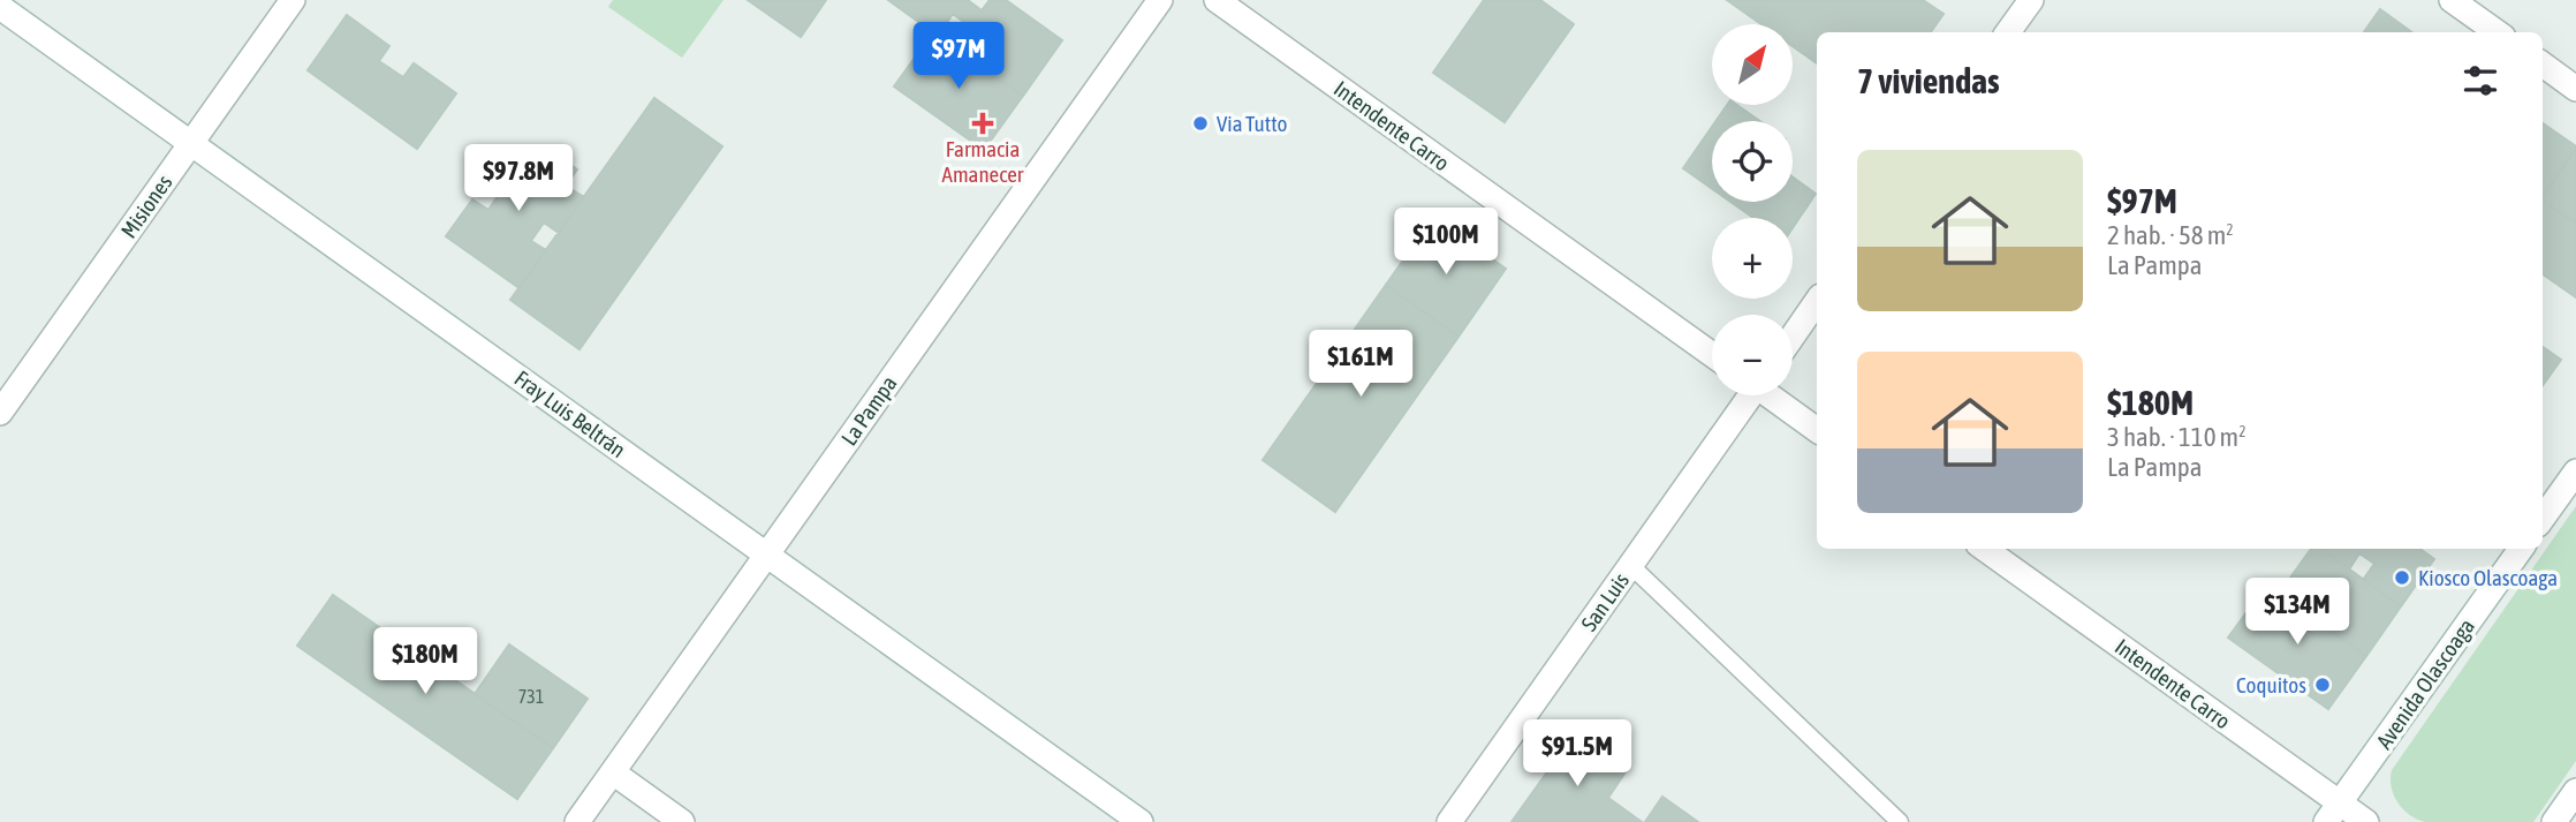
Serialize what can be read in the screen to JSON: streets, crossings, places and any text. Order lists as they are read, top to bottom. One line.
{"streets":{"street":["Intendente Carro","Misiones","La Pampa","Fray Luis Beltrán","San Luis","Avenida Olascoaga"]},"crossings":[["Intendente Carro","Avenida Olascoaga"],["Misiones","Fray Luis Beltrán"],["La Pampa","Fray Luis Beltrán"]],"places":{"health":["Farmacia Amanecer"],"other":["Via Tutto","Kiosco Olascoaga","Coquitos"]},"house_numbers":["731"],"north":"top right","page":{"price":["$97M","$97.8M","$100M","$161M","$134M","$180M","$91.5M"],"map_buttons":["+","−"],"heading":"7 viviendas","list":[{"name":"$97M","note":"2 hab. · 58 m² · La Pampa"},{"name":"$180M","note":"3 hab. · 110 m² · La Pampa"}]}}
